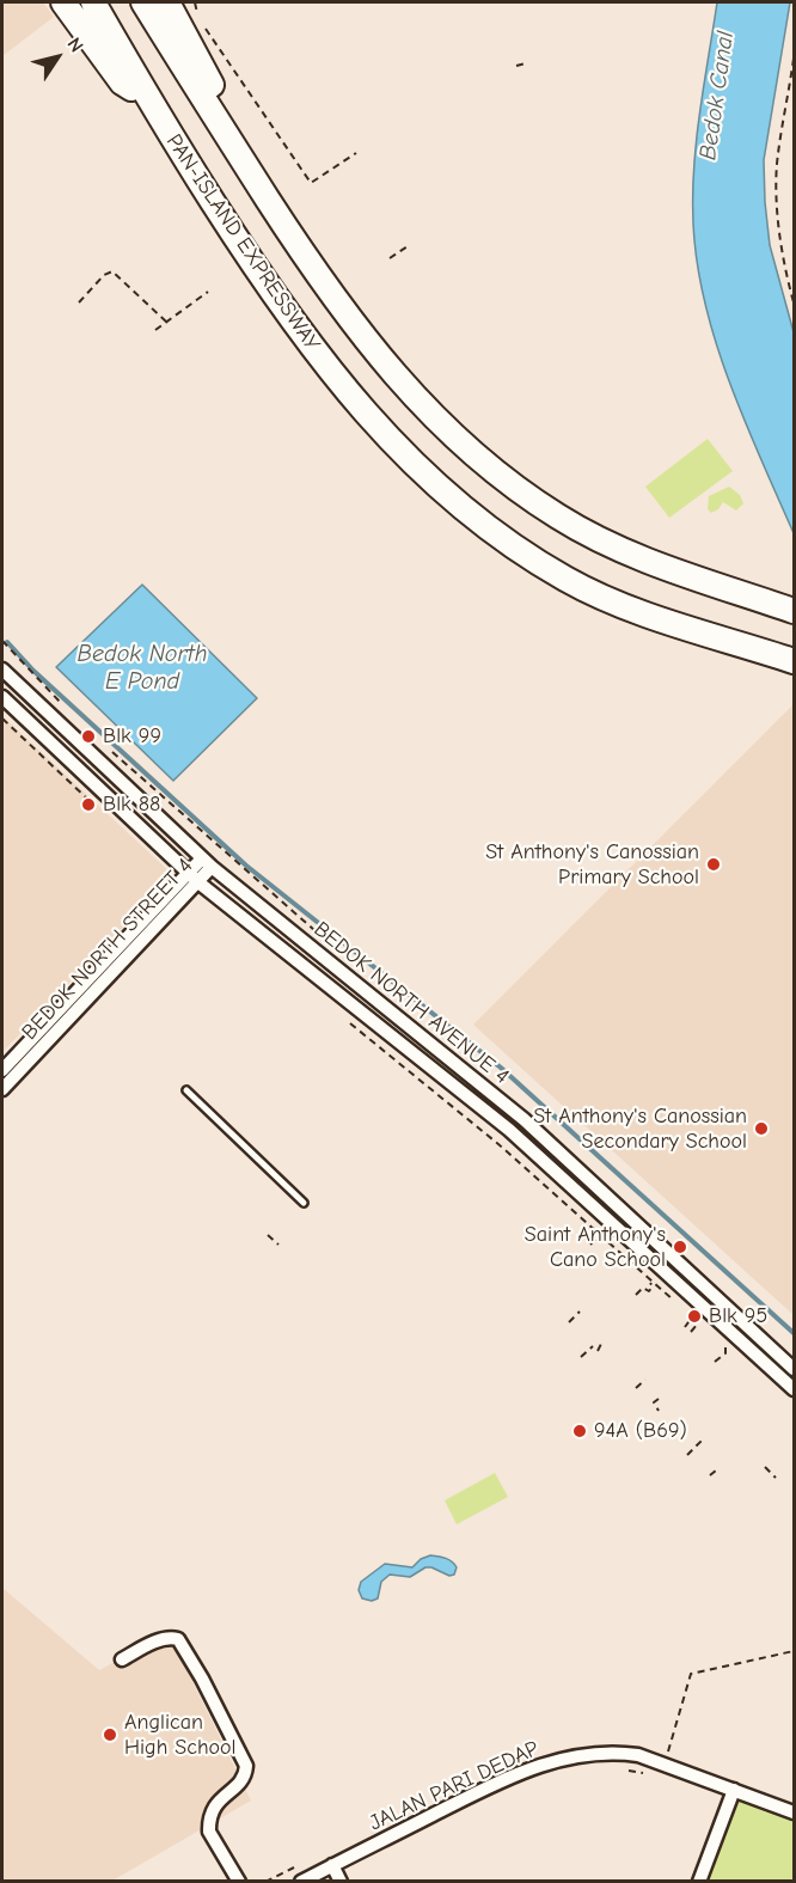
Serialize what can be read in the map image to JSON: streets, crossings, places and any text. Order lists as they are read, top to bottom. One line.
{"streets":{"highway":["PAN-ISLAND EXPRESSWAY"],"street":["BEDOK NORTH STREET 4","BEDOK NORTH AVENUE 4","JALAN PARI DEDAP"]},"crossings":[["BEDOK NORTH STREET 4","BEDOK NORTH AVENUE 4"]],"water":["Bedok Canal","Bedok North E Pond"],"places":["Blk 99","Blk 88","St Anthony's Canossian Primary School","St Anthony's Canossian Secondary School","Saint Anthony's Cano School","Blk 95","94A (B69)","Anglican High School"],"north":"top right"}
